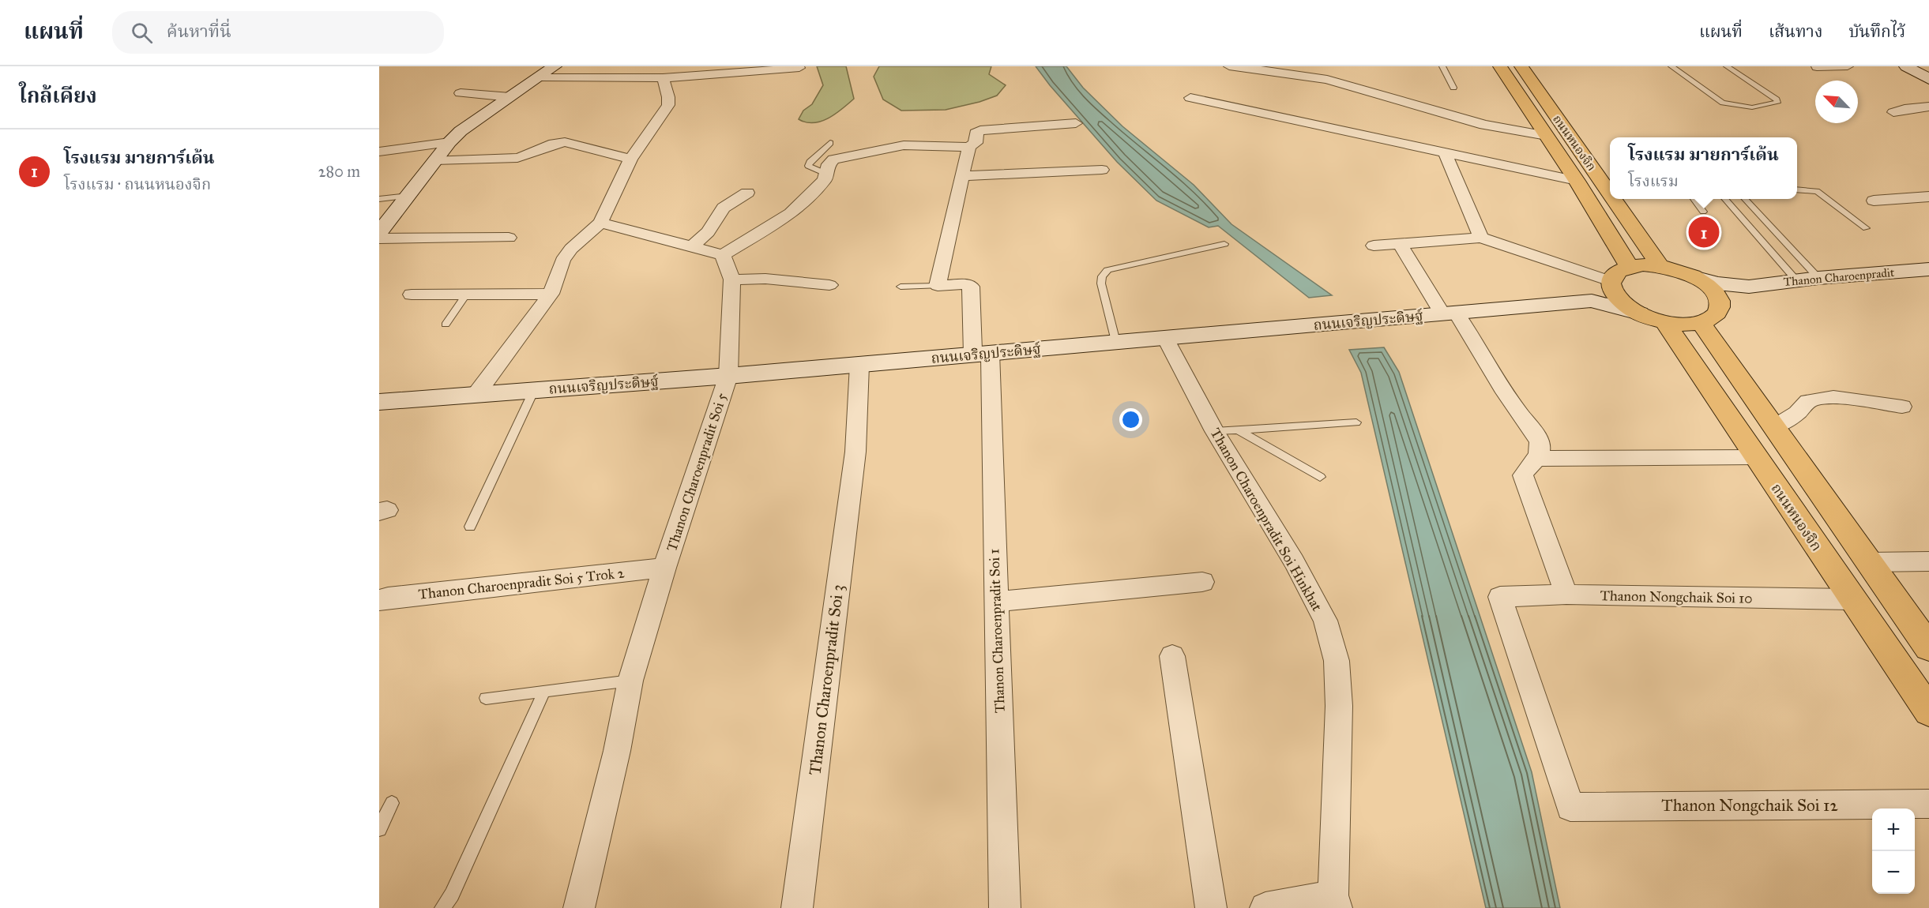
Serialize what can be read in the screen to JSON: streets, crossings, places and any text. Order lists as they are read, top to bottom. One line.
{"streets":{"main road":["ถนนหนองจิก","Thanon Charoenpradit","ถนนเจริญประดิษฐ์"],"street":["Thanon Charoenpradit Soi 5","Thanon Charoenpradit Soi Hinkhat","Thanon Charoenpradit Soi 5 Trok 2","Thanon Nongchaik Soi 10","Thanon Charoenpradit Soi 1","Thanon Charoenpradit Soi 3","Thanon Nongchaik Soi 12"]},"crossings":[["ถนนหนองจิก","Thanon Nongchaik Soi 10"],["ถนนเจริญประดิษฐ์","Thanon Charoenpradit Soi 5"],["ถนนเจริญประดิษฐ์","Thanon Charoenpradit Soi Hinkhat"],["ถนนเจริญประดิษฐ์","Thanon Charoenpradit Soi 1"],["ถนนเจริญประดิษฐ์","Thanon Charoenpradit Soi 3"],["Thanon Charoenpradit Soi 5","Thanon Charoenpradit Soi 5 Trok 2"],["Thanon Nongchaik Soi 10","Thanon Nongchaik Soi 12"]],"north":"top left","page":{"header":"แผนที่","search":"ค้นหาที่นี่","nav":["แผนที่","เส้นทาง","บันทึกไว้"],"heading":"ใกล้เคียง","list":[{"mark":"1","name":"โรงแรม มายการ์เด้น","note":"โรงแรม · ถนนหนองจิก","value":"280 m"}],"popup":["โรงแรม มายการ์เด้น","โรงแรม"],"pins":"1","map_buttons":["+","−"]}}
